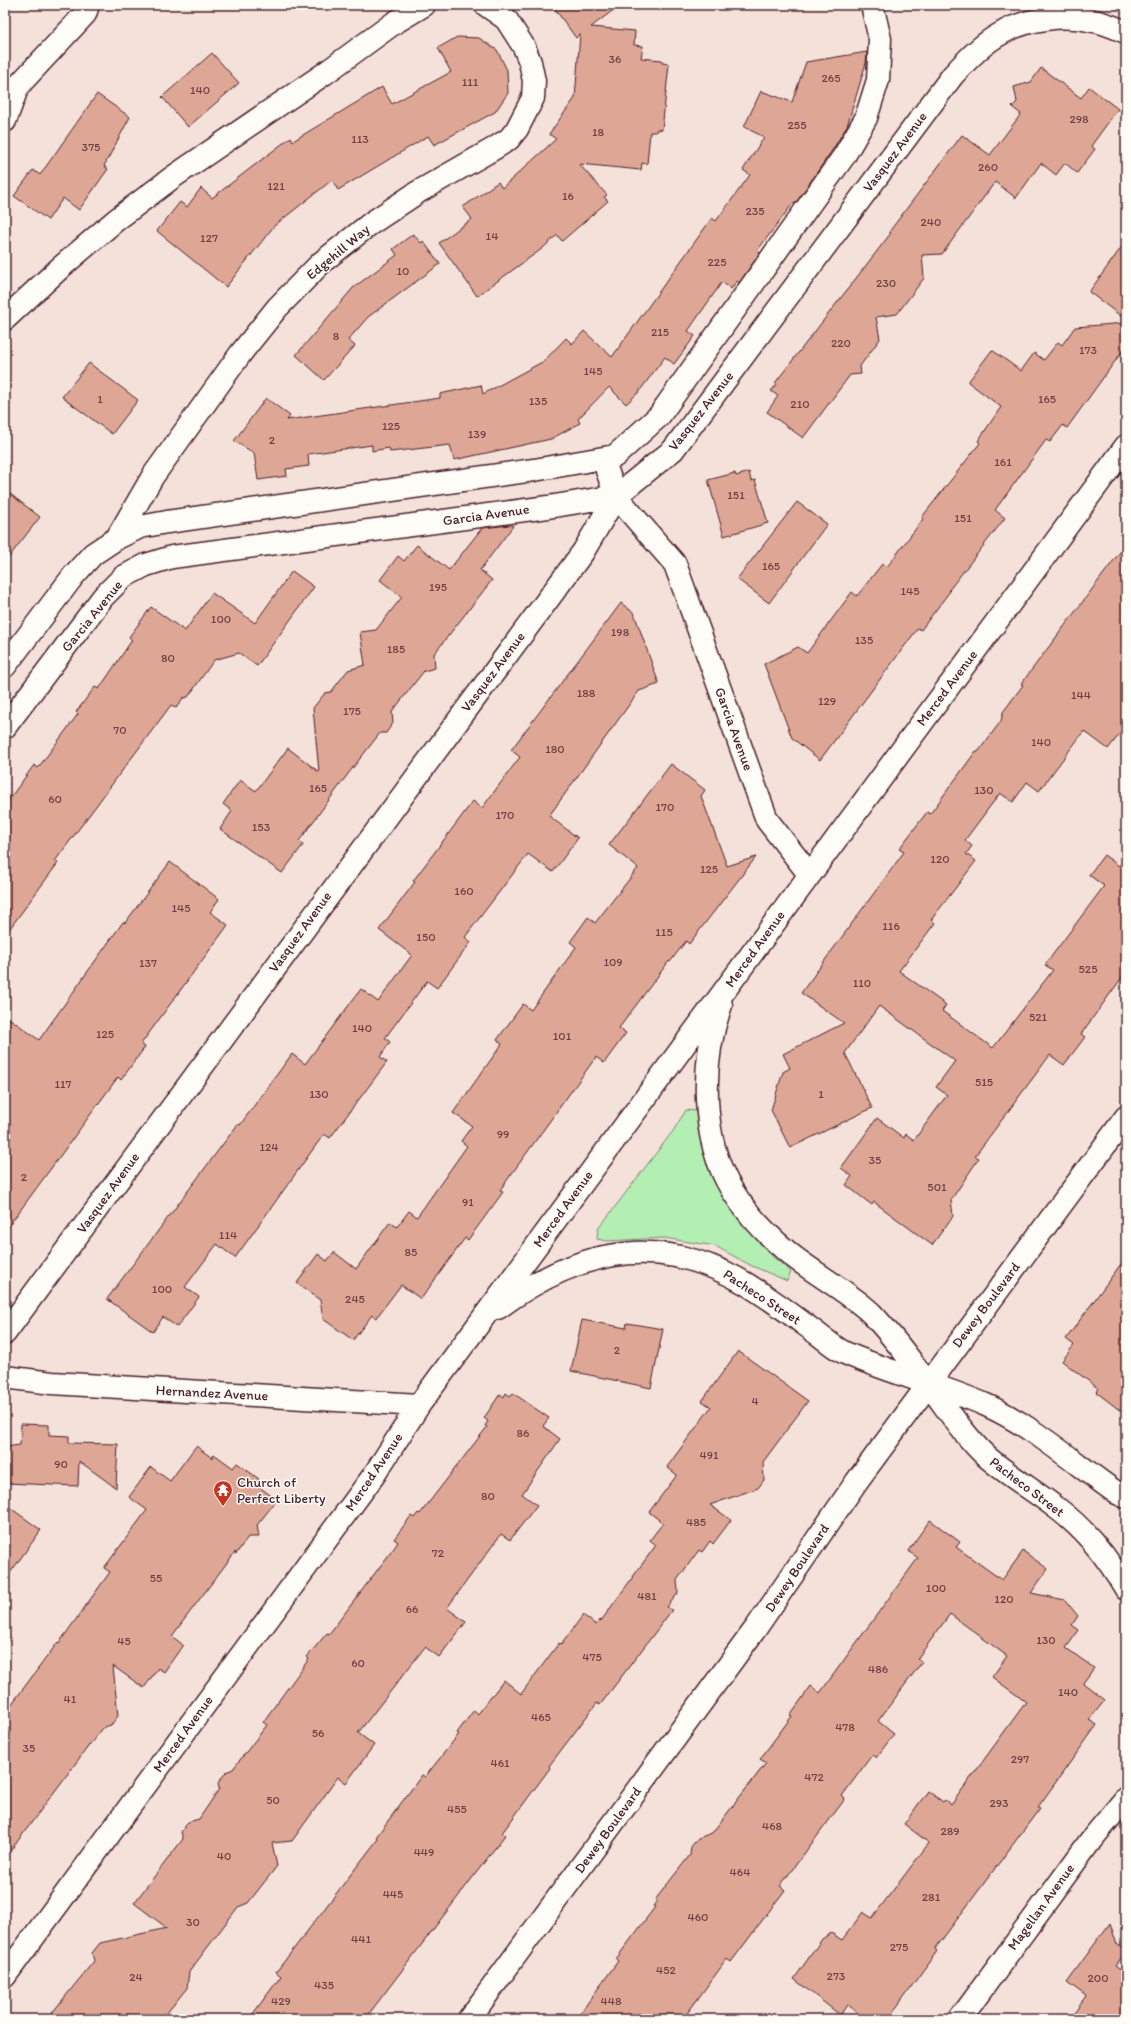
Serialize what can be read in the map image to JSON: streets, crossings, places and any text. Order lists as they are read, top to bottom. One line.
{"streets":{"street":["Vasquez Avenue","Edgehill Way","Garcia Avenue","Merced Avenue","Pacheco Street","Dewey Boulevard","Hernandez Avenue","Magellan Avenue"]},"crossings":[["Vasquez Avenue","Garcia Avenue"],["Garcia Avenue","Merced Avenue"],["Merced Avenue","Pacheco Street"],["Merced Avenue","Hernandez Avenue"],["Pacheco Street","Dewey Boulevard"]],"places":{"temple":["Church of Perfect Liberty"]},"house_numbers":["36","265","111","140","298","255","18","113","375","260","121","16","235","240","14","127","225","10","230","215","8","220","173","145","1","165","135","210","125","139","2","161","151","151","165","195","145","100","198","135","185","80","188","144","129","175","70","140","180","165","130","60","170","170","153","120","125","160","145","116","115","150","109","137","525","110","521","140","125","101","515","117","130","1","99","124","35","2","501","91","114","85","100","245","2","4","86","491","90","80","485","72","55","100","481","120","66","130","45","475","60","486","140","41","465","478","56","35","297","461","472","50","293","455","468","289","449","40","464","445","281","460","30","441","275","452","273","24","200","435","429","448"]}
